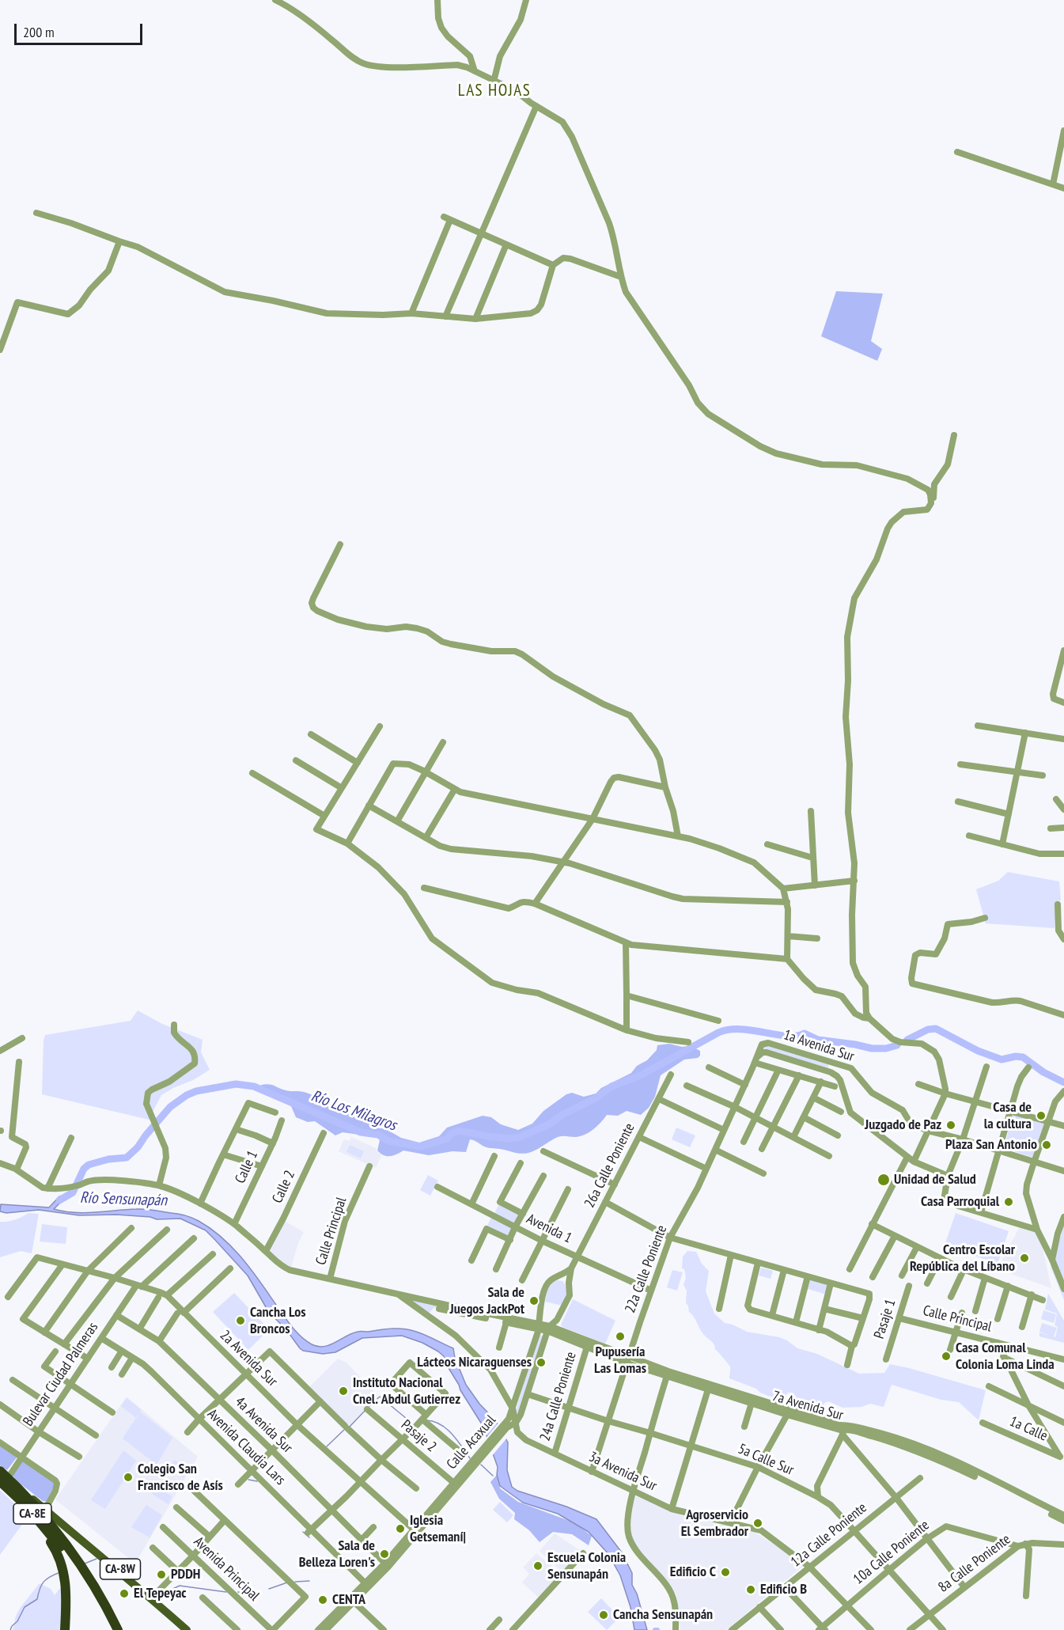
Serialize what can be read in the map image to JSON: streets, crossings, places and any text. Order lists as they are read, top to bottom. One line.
{"streets":{"highway":["CA-8E"],"main road":["CA-8W"],"street":["1a Avenida Sur","26a Calle Poniente","Calle 1","Calle 2","Avenida 1","Calle Principal","22a Calle Poniente","Pasaje 1","2a Avenida Sur","Bulevar Ciudad Palmeras","24a Calle Poniente","7a Avenida Sur","4a Avenida Sur","1a Calle","Pasaje 2","Calle Acaxual","Avenida Claudia Lars","5a Calle Sur","3a Avenida Sur","12a Calle Poniente","10a Calle Poniente","8a Calle Poniente","Avenida Principal"]},"crossings":[["1a Avenida Sur","22a Calle Poniente"],["26a Calle Poniente","Avenida 1"],["26a Calle Poniente","7a Avenida Sur"],["26a Calle Poniente","5a Calle Sur"],["26a Calle Poniente","3a Avenida Sur"],["Avenida 1","22a Calle Poniente"],["Calle Principal","Pasaje 1"],["22a Calle Poniente","7a Avenida Sur"],["22a Calle Poniente","5a Calle Sur"],["22a Calle Poniente","3a Avenida Sur"],["2a Avenida Sur","Bulevar Ciudad Palmeras"],["2a Avenida Sur","Calle Acaxual"],["Bulevar Ciudad Palmeras","4a Avenida Sur"],["Bulevar Ciudad Palmeras","Avenida Claudia Lars"],["Bulevar Ciudad Palmeras","CA-8E"],["Bulevar Ciudad Palmeras","CA-8W"],["24a Calle Poniente","7a Avenida Sur"],["24a Calle Poniente","5a Calle Sur"],["24a Calle Poniente","3a Avenida Sur"],["4a Avenida Sur","Calle Acaxual"],["Pasaje 2","Calle Acaxual"],["Calle Acaxual","Avenida Claudia Lars"],["5a Calle Sur","12a Calle Poniente"],["5a Calle Sur","10a Calle Poniente"],["5a Calle Sur","8a Calle Poniente"],["3a Avenida Sur","12a Calle Poniente"],["3a Avenida Sur","10a Calle Poniente"],["CA-8E","CA-8W"],["10a Calle Poniente","8a Calle Poniente"]],"districts":["LAS HOJAS"],"water":["Río Los Milagros","Río Sensunapán"],"places":["Casa de la cultura","Juzgado de Paz","Plaza San Antonio","Unidad de Salud","Casa Parroquial","Centro Escolar República del Líbano","Sala de Juegos JackPot","Cancha Los Broncos","Pupusería Las Lomas","Casa Comunal Colonia Loma Linda","Lácteos Nicaraguenses","Instituto Nacional Cnel. Abdul Gutierrez","Colegio San Francisco de Asís","Agroservicio El Sembrador","Iglesia Getsemaní|","Sala de Belleza Loren's","Escuela Colonia Sensunapán","Edificio C","PDDH","Edificio B","El Tepeyac","CENTA","Cancha Sensunapán"],"scale_bar":"200 m"}
